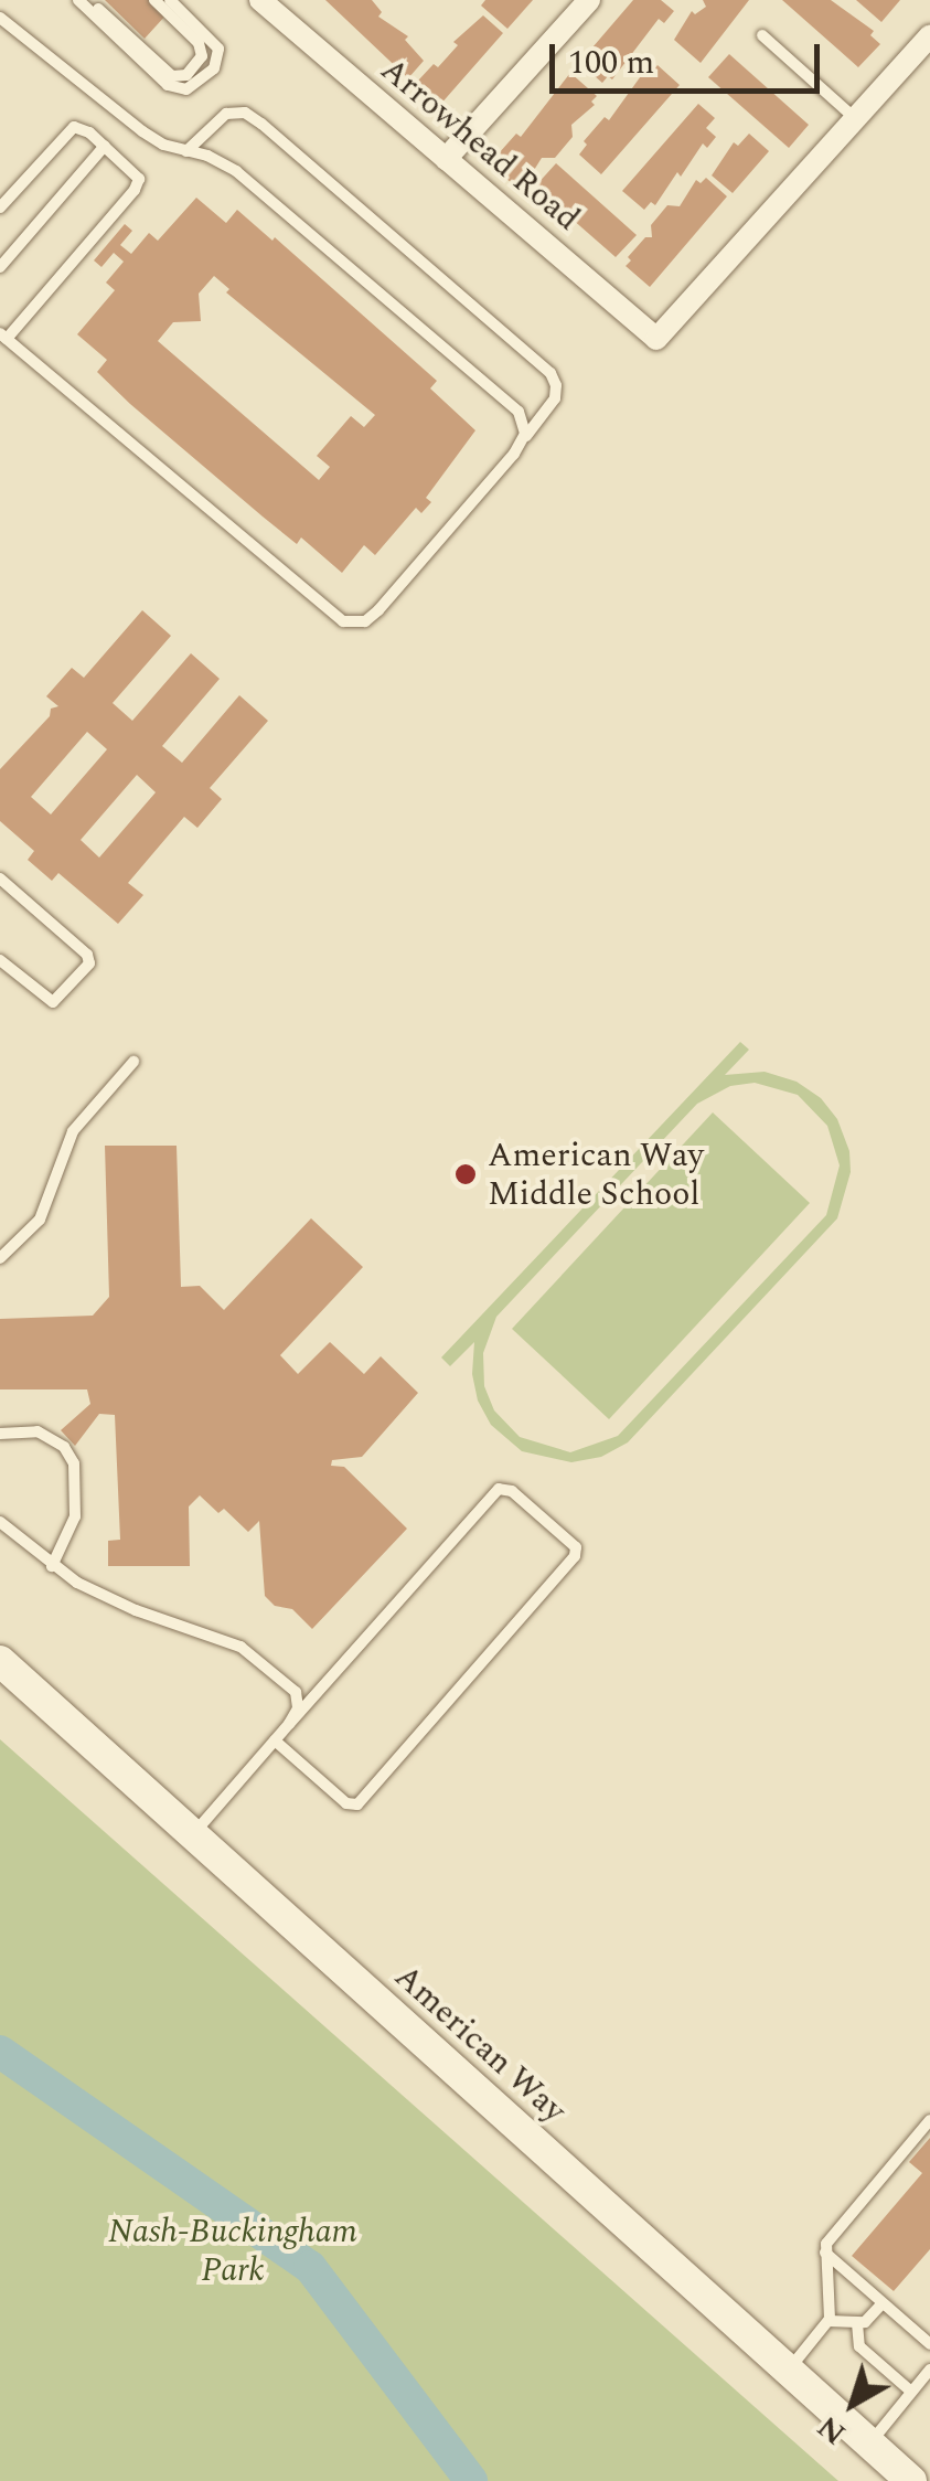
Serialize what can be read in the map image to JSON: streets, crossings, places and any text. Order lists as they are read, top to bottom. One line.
{"streets":{"main road":["American Way"],"street":["Arrowhead Road"]},"parks":["Nash-Buckingham Park"],"places":["American Way Middle School"],"scale_bar":"100 m","north":"bottom left"}
